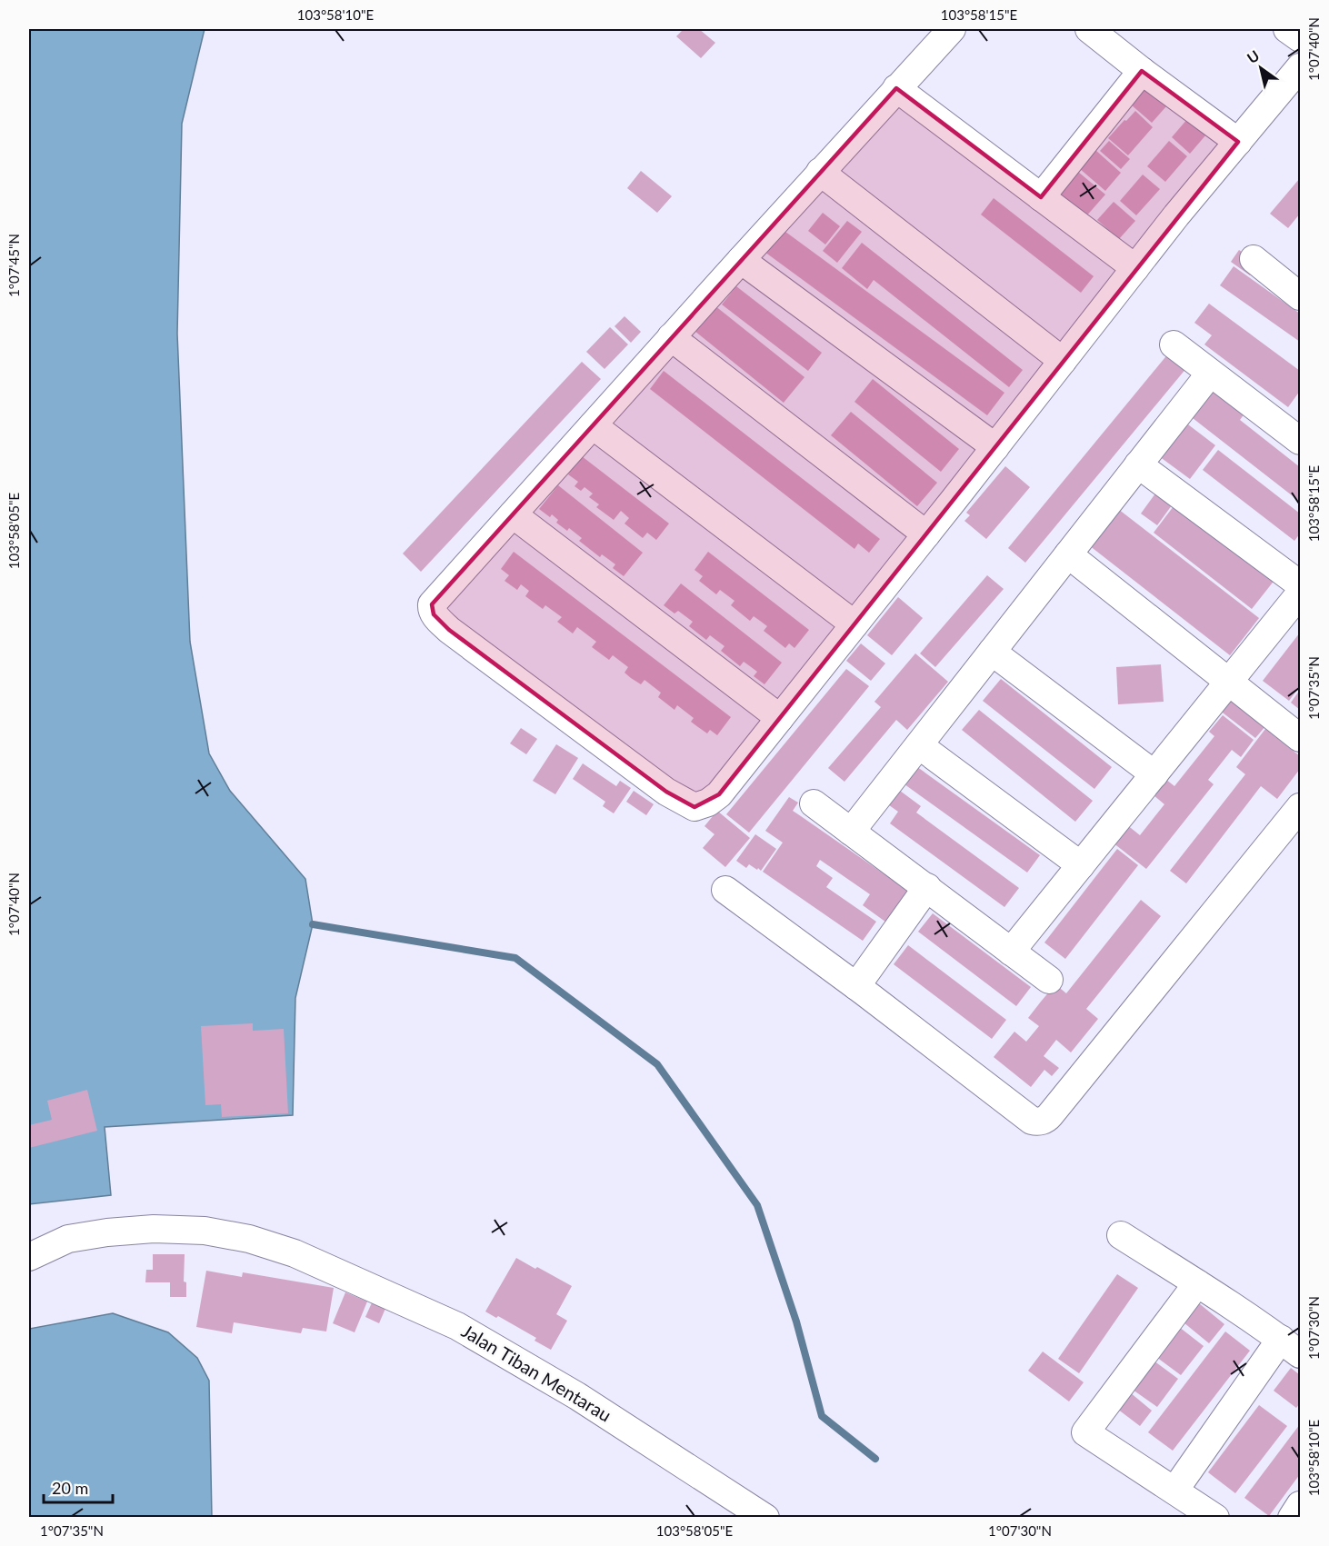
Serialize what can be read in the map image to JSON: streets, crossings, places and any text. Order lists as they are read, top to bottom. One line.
{"streets":{"street":["Jalan Tiban Mentarau"]},"scale_bar":"20 m","north":"top left","coordinates":["103°58'10\"E","103°58'15\"E","1°07'40\"N","1°07'45\"N","103°58'05\"E","1°07'35\"N","1°07'30\"N"]}
